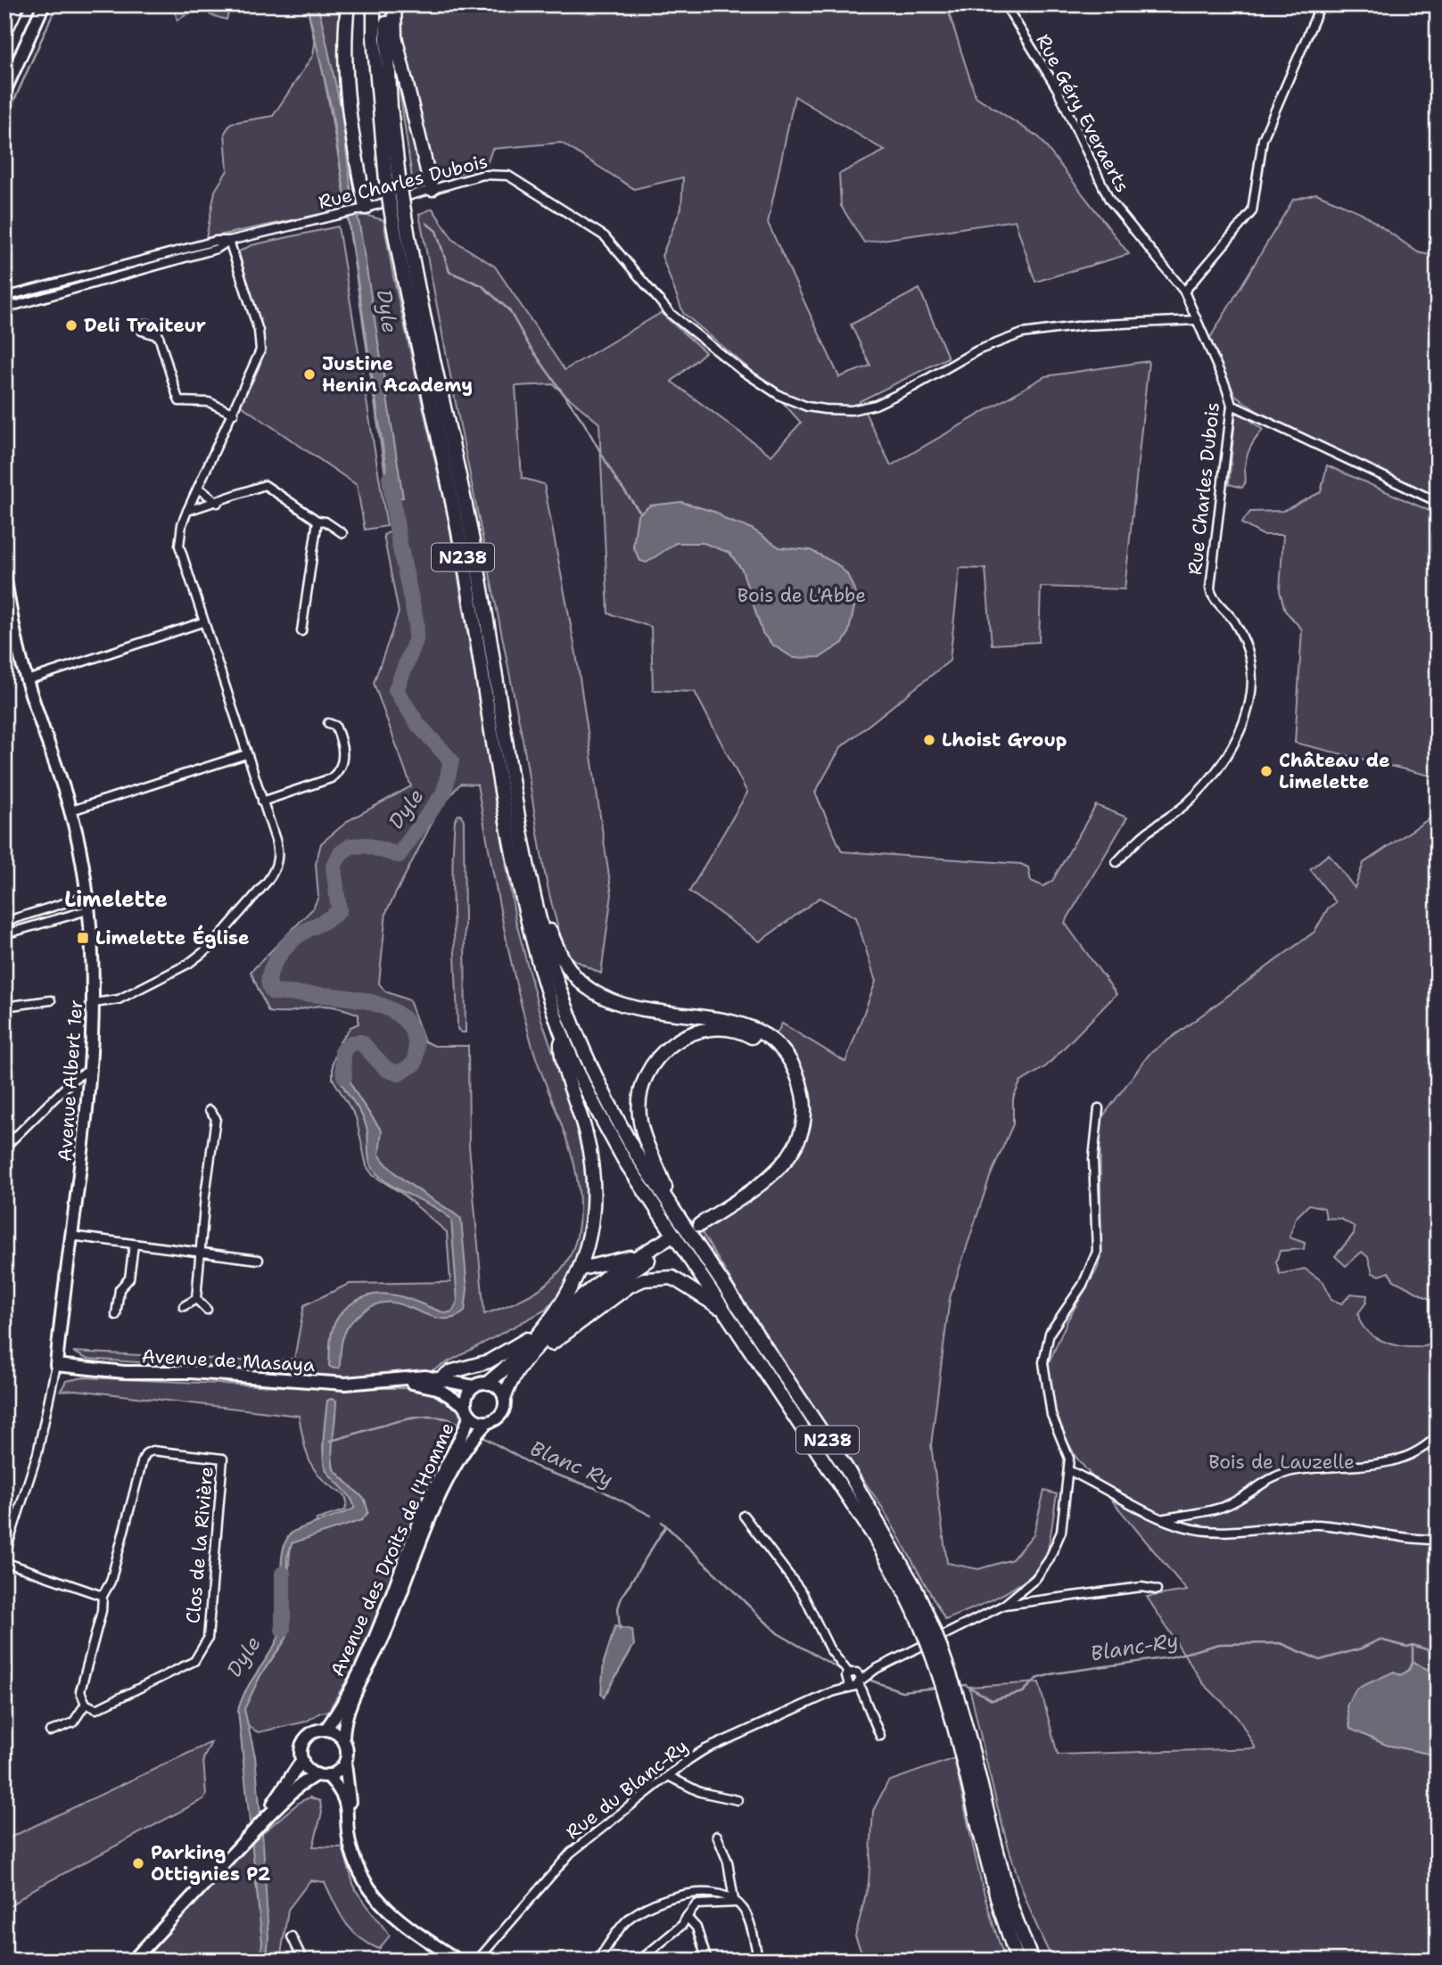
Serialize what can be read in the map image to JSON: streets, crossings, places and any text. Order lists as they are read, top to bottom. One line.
{"streets":{"highway":["N238"],"main road":["Avenue Albert 1er","Avenue de Masaya","Avenue des Droits de l'Homme"],"street":["Rue Géry Everaerts","Rue Charles Dubois","Clos de la Rivière","Rue du Blanc-Ry"]},"crossings":[["Rue Géry Everaerts","Rue Charles Dubois"],["Avenue Albert 1er","Avenue de Masaya"],["Avenue de Masaya","Avenue des Droits de l'Homme"]],"districts":["Limelette"],"water":["Dyle","Blanc Ry","Blanc-Ry"],"parks":["Bois de L'Abbe","Bois de Lauzelle"],"places":{"other":["Deli Traiteur","Justine Henin Academy","Lhoist Group","Château de Limelette","Parking Ottignies P2"],"transit":["Limelette Église"]}}
